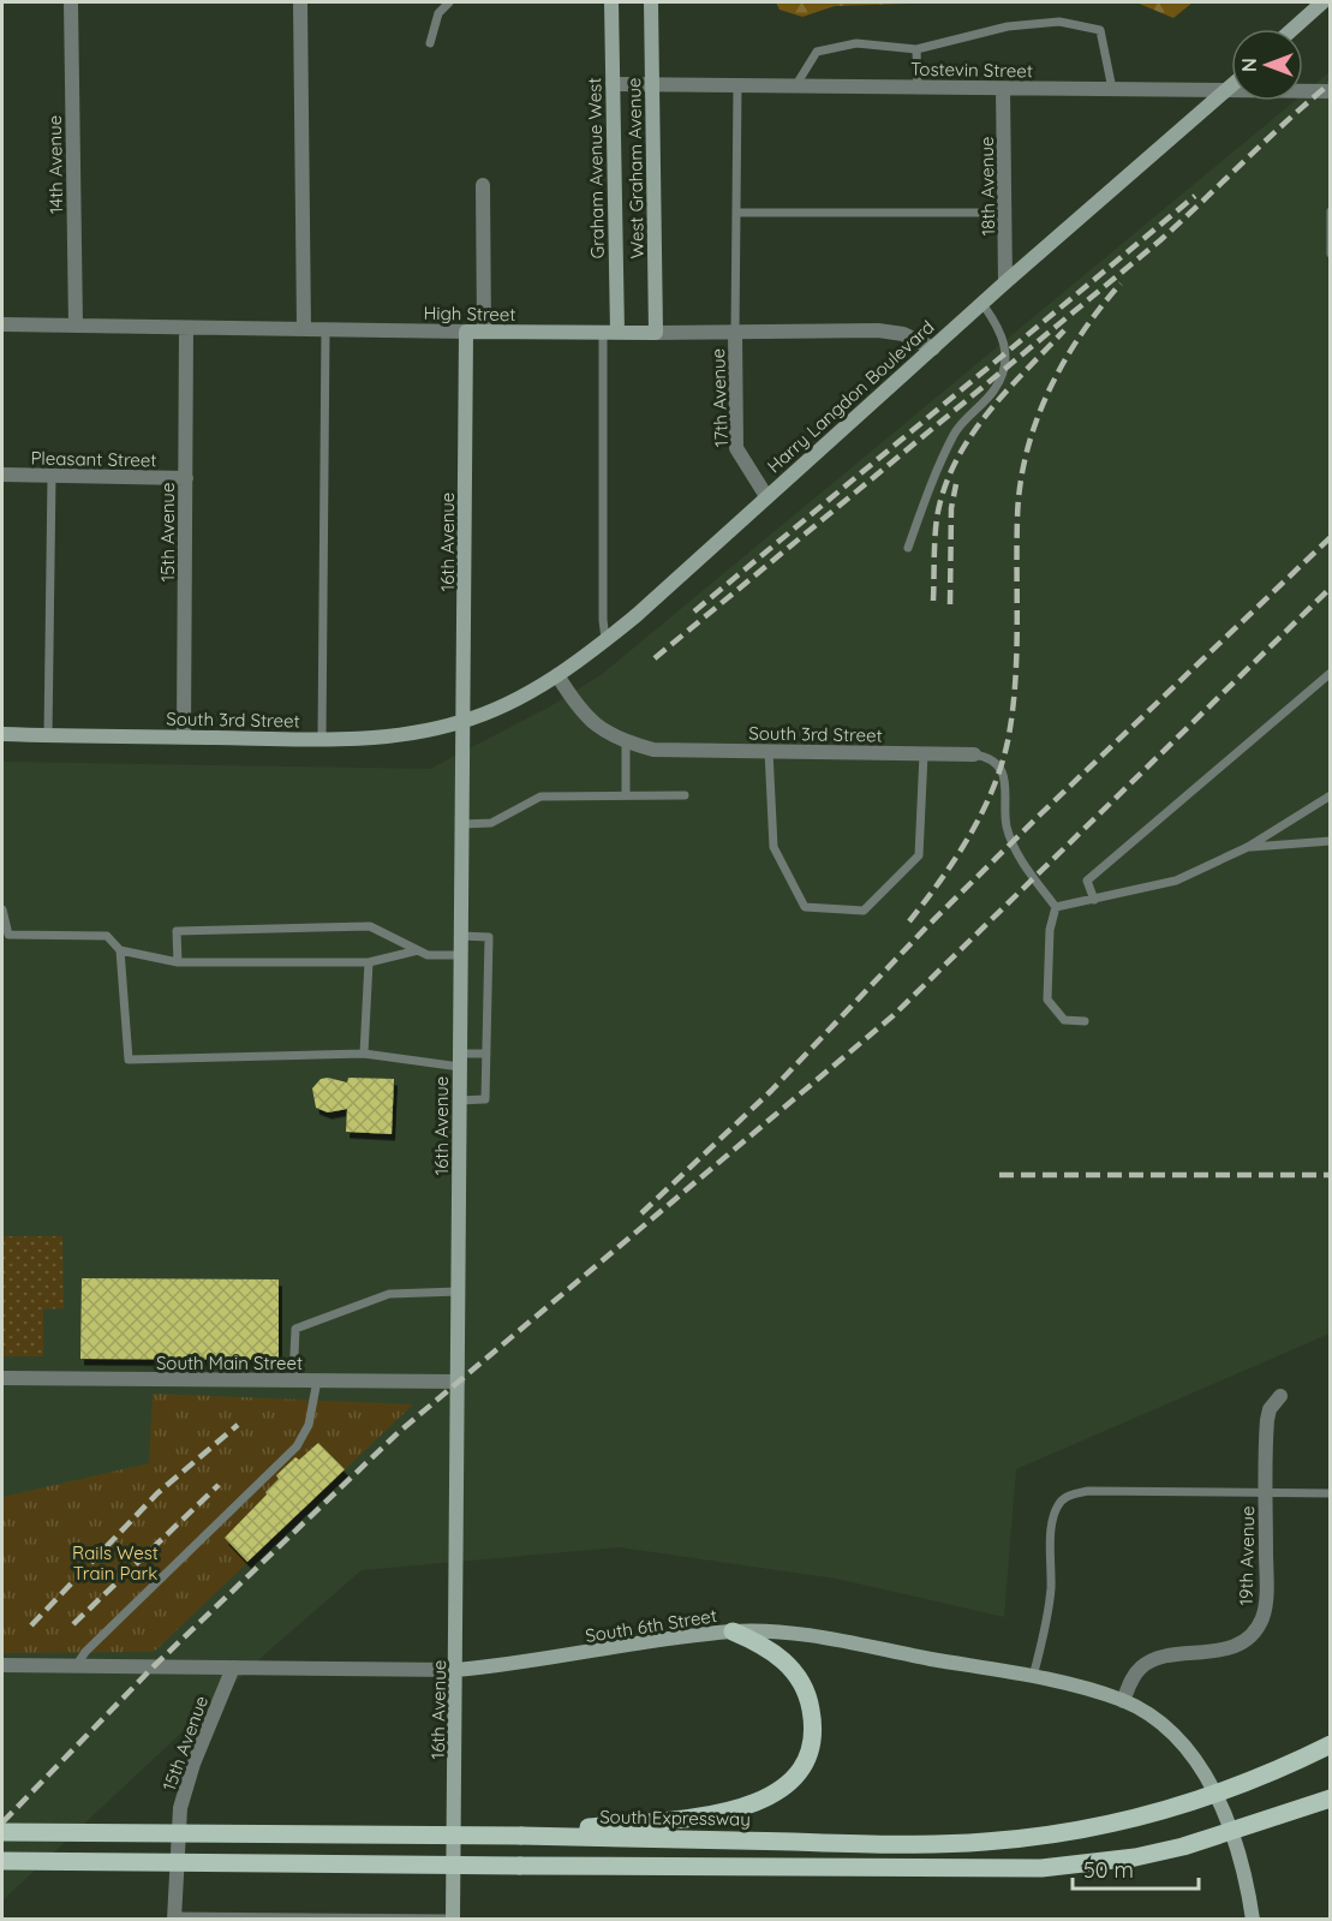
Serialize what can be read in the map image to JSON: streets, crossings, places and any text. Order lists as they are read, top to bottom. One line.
{"streets":{"main road":["South Expressway"],"street":["Tostevin Street","14th Avenue","Graham Avenue West","West Graham Avenue","18th Avenue","High Street","Harry Langdon Boulevard","17th Avenue","Pleasant Street","15th Avenue","16th Avenue","South 3rd Street","South Main Street","19th Avenue","South 6th Street"]},"crossings":[["Tostevin Street","Graham Avenue West"],["Tostevin Street","West Graham Avenue"],["Tostevin Street","18th Avenue"],["Tostevin Street","Harry Langdon Boulevard"],["14th Avenue","High Street"],["Graham Avenue West","High Street"],["West Graham Avenue","High Street"],["18th Avenue","Harry Langdon Boulevard"],["High Street","Harry Langdon Boulevard"],["High Street","17th Avenue"],["High Street","15th Avenue"],["High Street","16th Avenue"],["Harry Langdon Boulevard","17th Avenue"],["Harry Langdon Boulevard","16th Avenue"],["Harry Langdon Boulevard","South 3rd Street"],["Pleasant Street","15th Avenue"],["15th Avenue","South 3rd Street"],["15th Avenue","South 6th Street"],["16th Avenue","South 3rd Street"],["16th Avenue","South Main Street"],["16th Avenue","South 6th Street"],["19th Avenue","South 6th Street"],["South 6th Street","South Expressway"]],"parks":["Rails West Train Park"],"scale_bar":"50 m","north":"left"}
